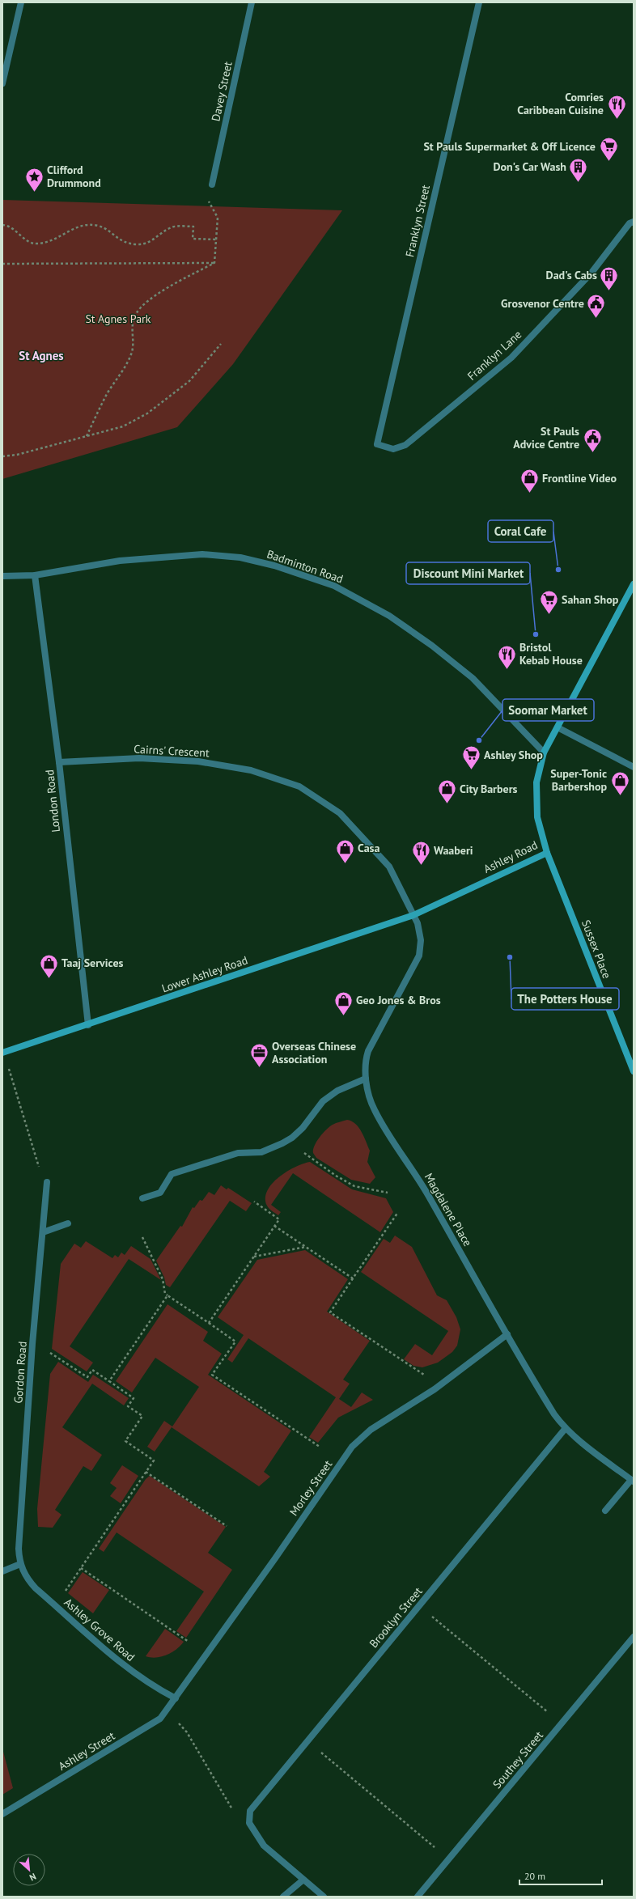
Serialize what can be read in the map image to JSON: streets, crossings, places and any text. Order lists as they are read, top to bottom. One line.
{"streets":{"main road":["Ashley Road","Sussex Place","Lower Ashley Road"],"street":["Davey Street","Franklyn Street","Franklyn Lane","Badminton Road","Cairns' Crescent","London Road","Magdalene Place","Gordon Road","Morley Street","Brooklyn Street","Ashley Grove Road","Ashley Street","Southey Street"]},"crossings":[["Franklyn Street","Franklyn Lane"],["Badminton Road","London Road"],["Badminton Road","Ashley Road"],["Cairns' Crescent","London Road"],["Cairns' Crescent","Ashley Road"],["Cairns' Crescent","Lower Ashley Road"],["Cairns' Crescent","Magdalene Place"],["London Road","Lower Ashley Road"],["Ashley Road","Sussex Place"],["Ashley Road","Lower Ashley Road"],["Ashley Road","Magdalene Place"],["Lower Ashley Road","Magdalene Place"],["Magdalene Place","Morley Street"],["Magdalene Place","Brooklyn Street"],["Gordon Road","Ashley Grove Road"],["Morley Street","Ashley Grove Road"],["Morley Street","Ashley Street"],["Ashley Grove Road","Ashley Street"]],"districts":["St Agnes"],"parks":["St Agnes Park"],"places":{"restaurant":["Comries Caribbean Cuisine","Bristol Kebab House","Waaberi"],"supermarket":["St Pauls Supermarket & Off Licence","Sahan Shop","Ashley Shop"],"building":["Don's Car Wash","Dad's Cabs"],"place":["Clifford Drummond"],"public building":["Grosvenor Centre","St Pauls Advice Centre"],"shop":["Frontline Video","Super-Tonic Barbershop","City Barbers","Casa","Taaj Services","Geo Jones & Bros"],"other":["Coral Cafe","Discount Mini Market","Soomar Market","The Potters House"],"office":["Overseas Chinese Association"]},"scale_bar":"20 m","north":"bottom right"}
